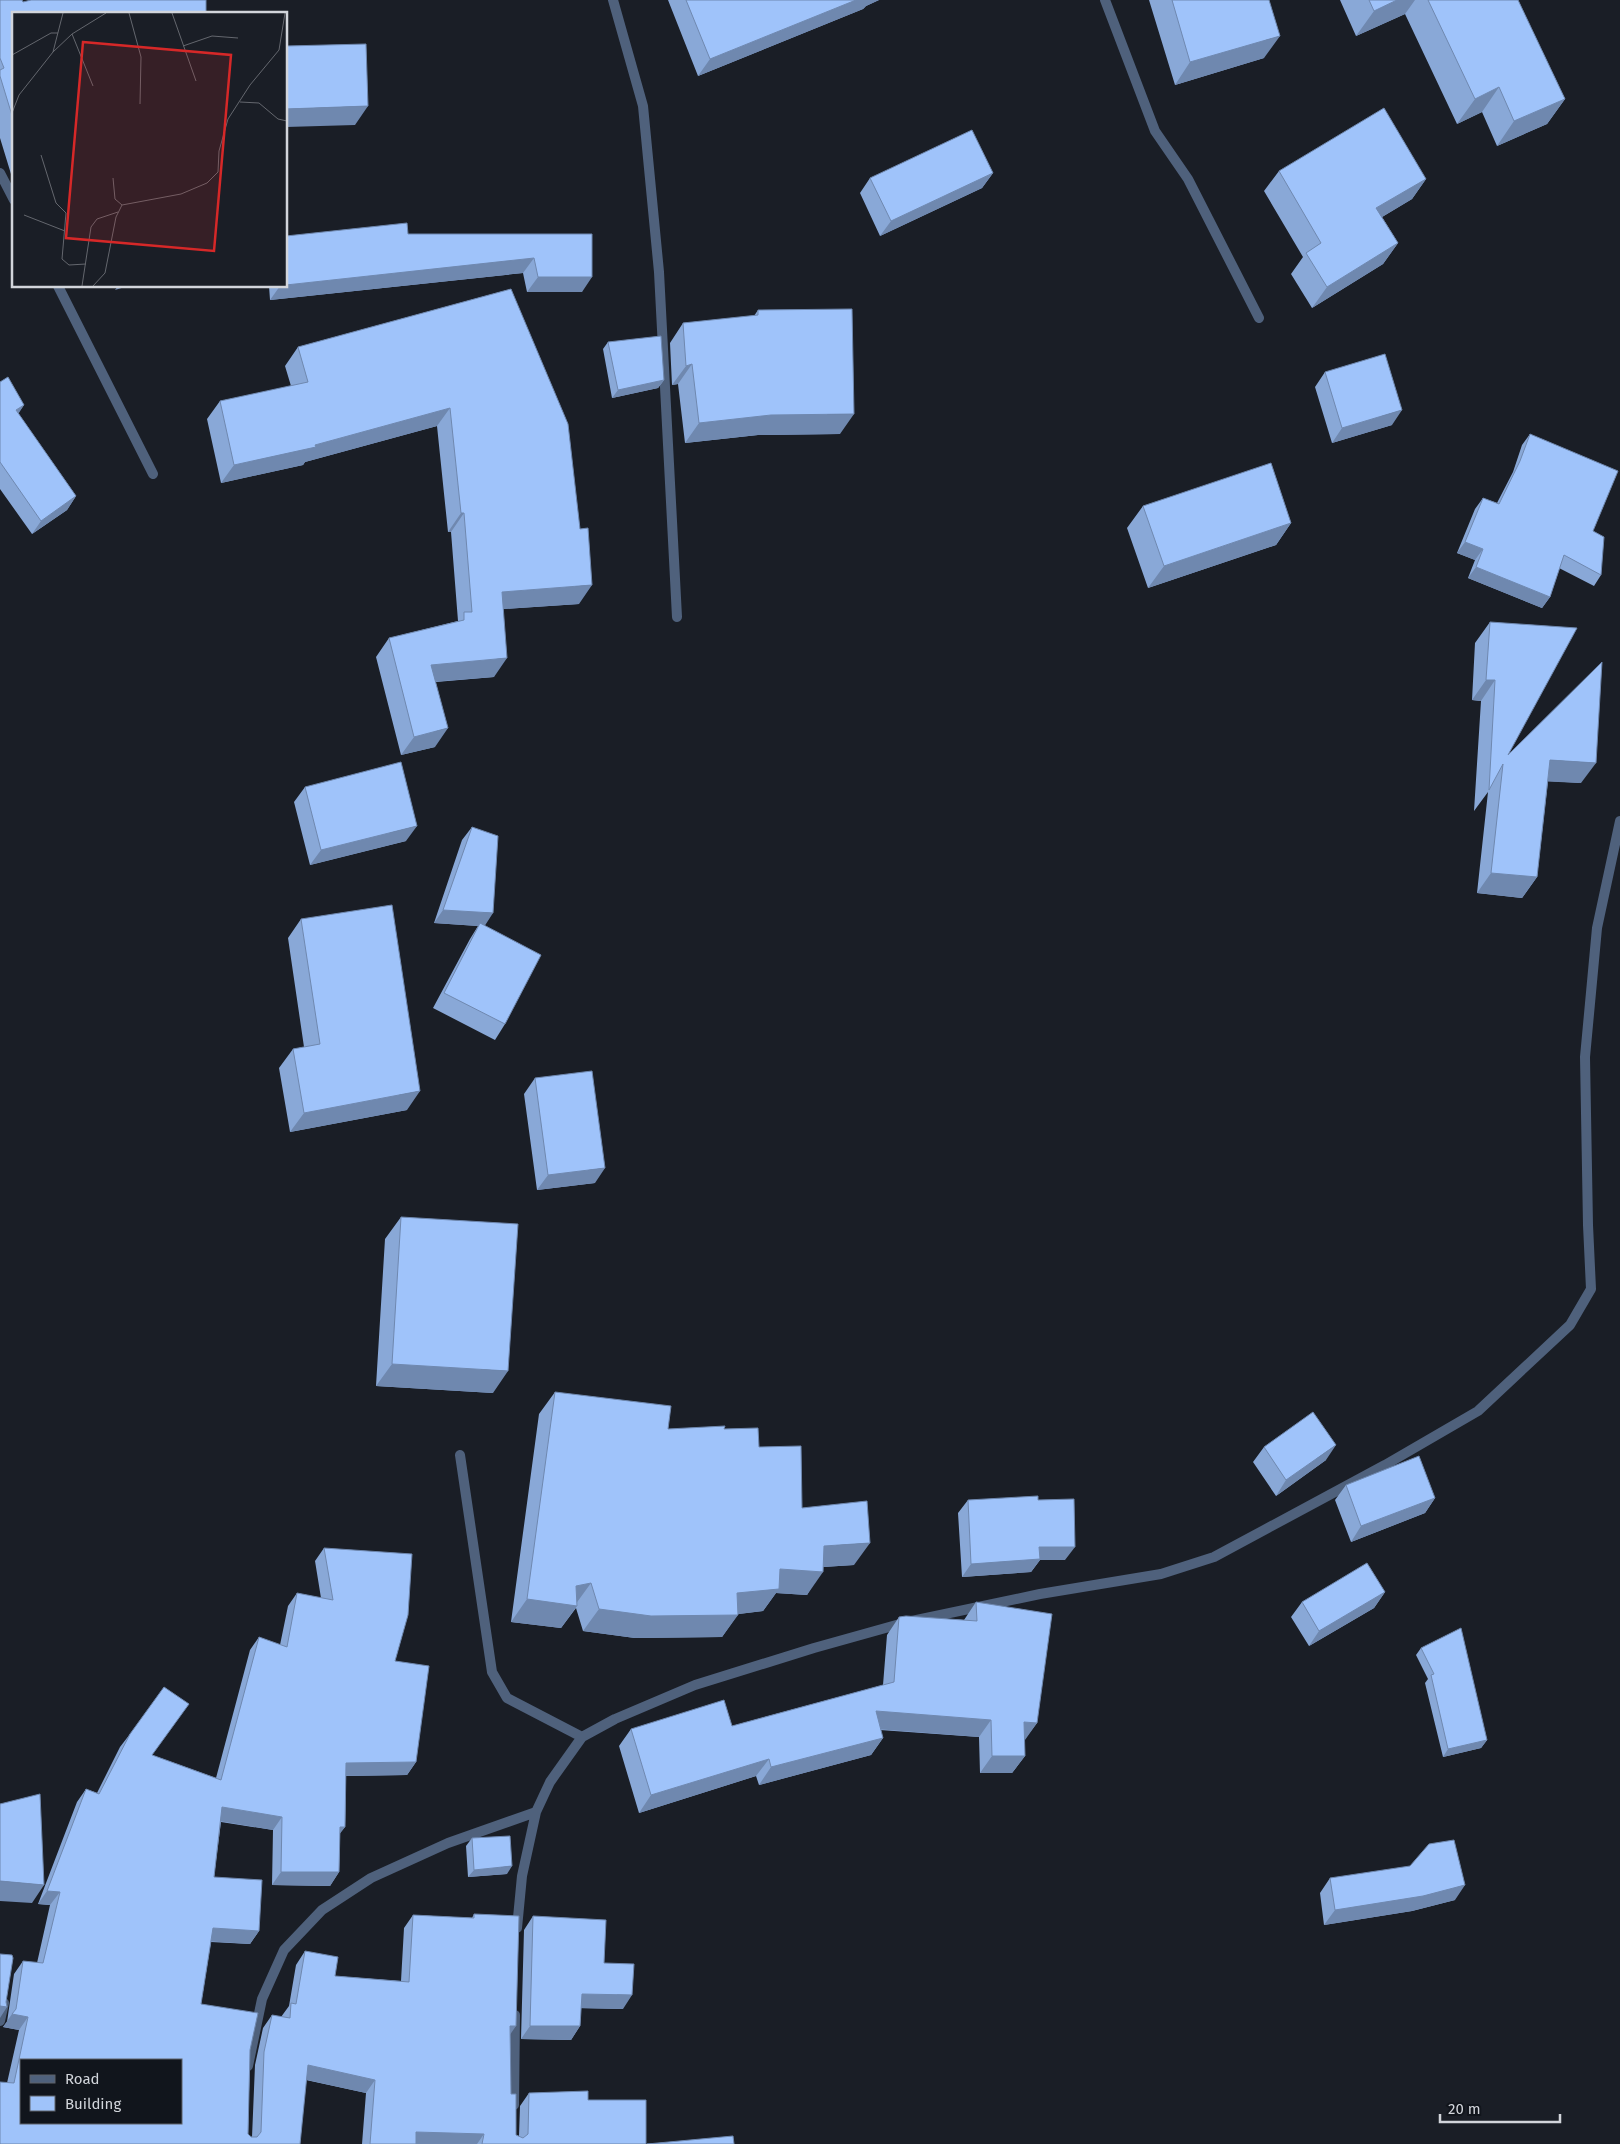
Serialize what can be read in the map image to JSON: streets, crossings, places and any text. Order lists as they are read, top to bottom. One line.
{"legend":["Road","Building"],"scale_bar":"20 m"}
